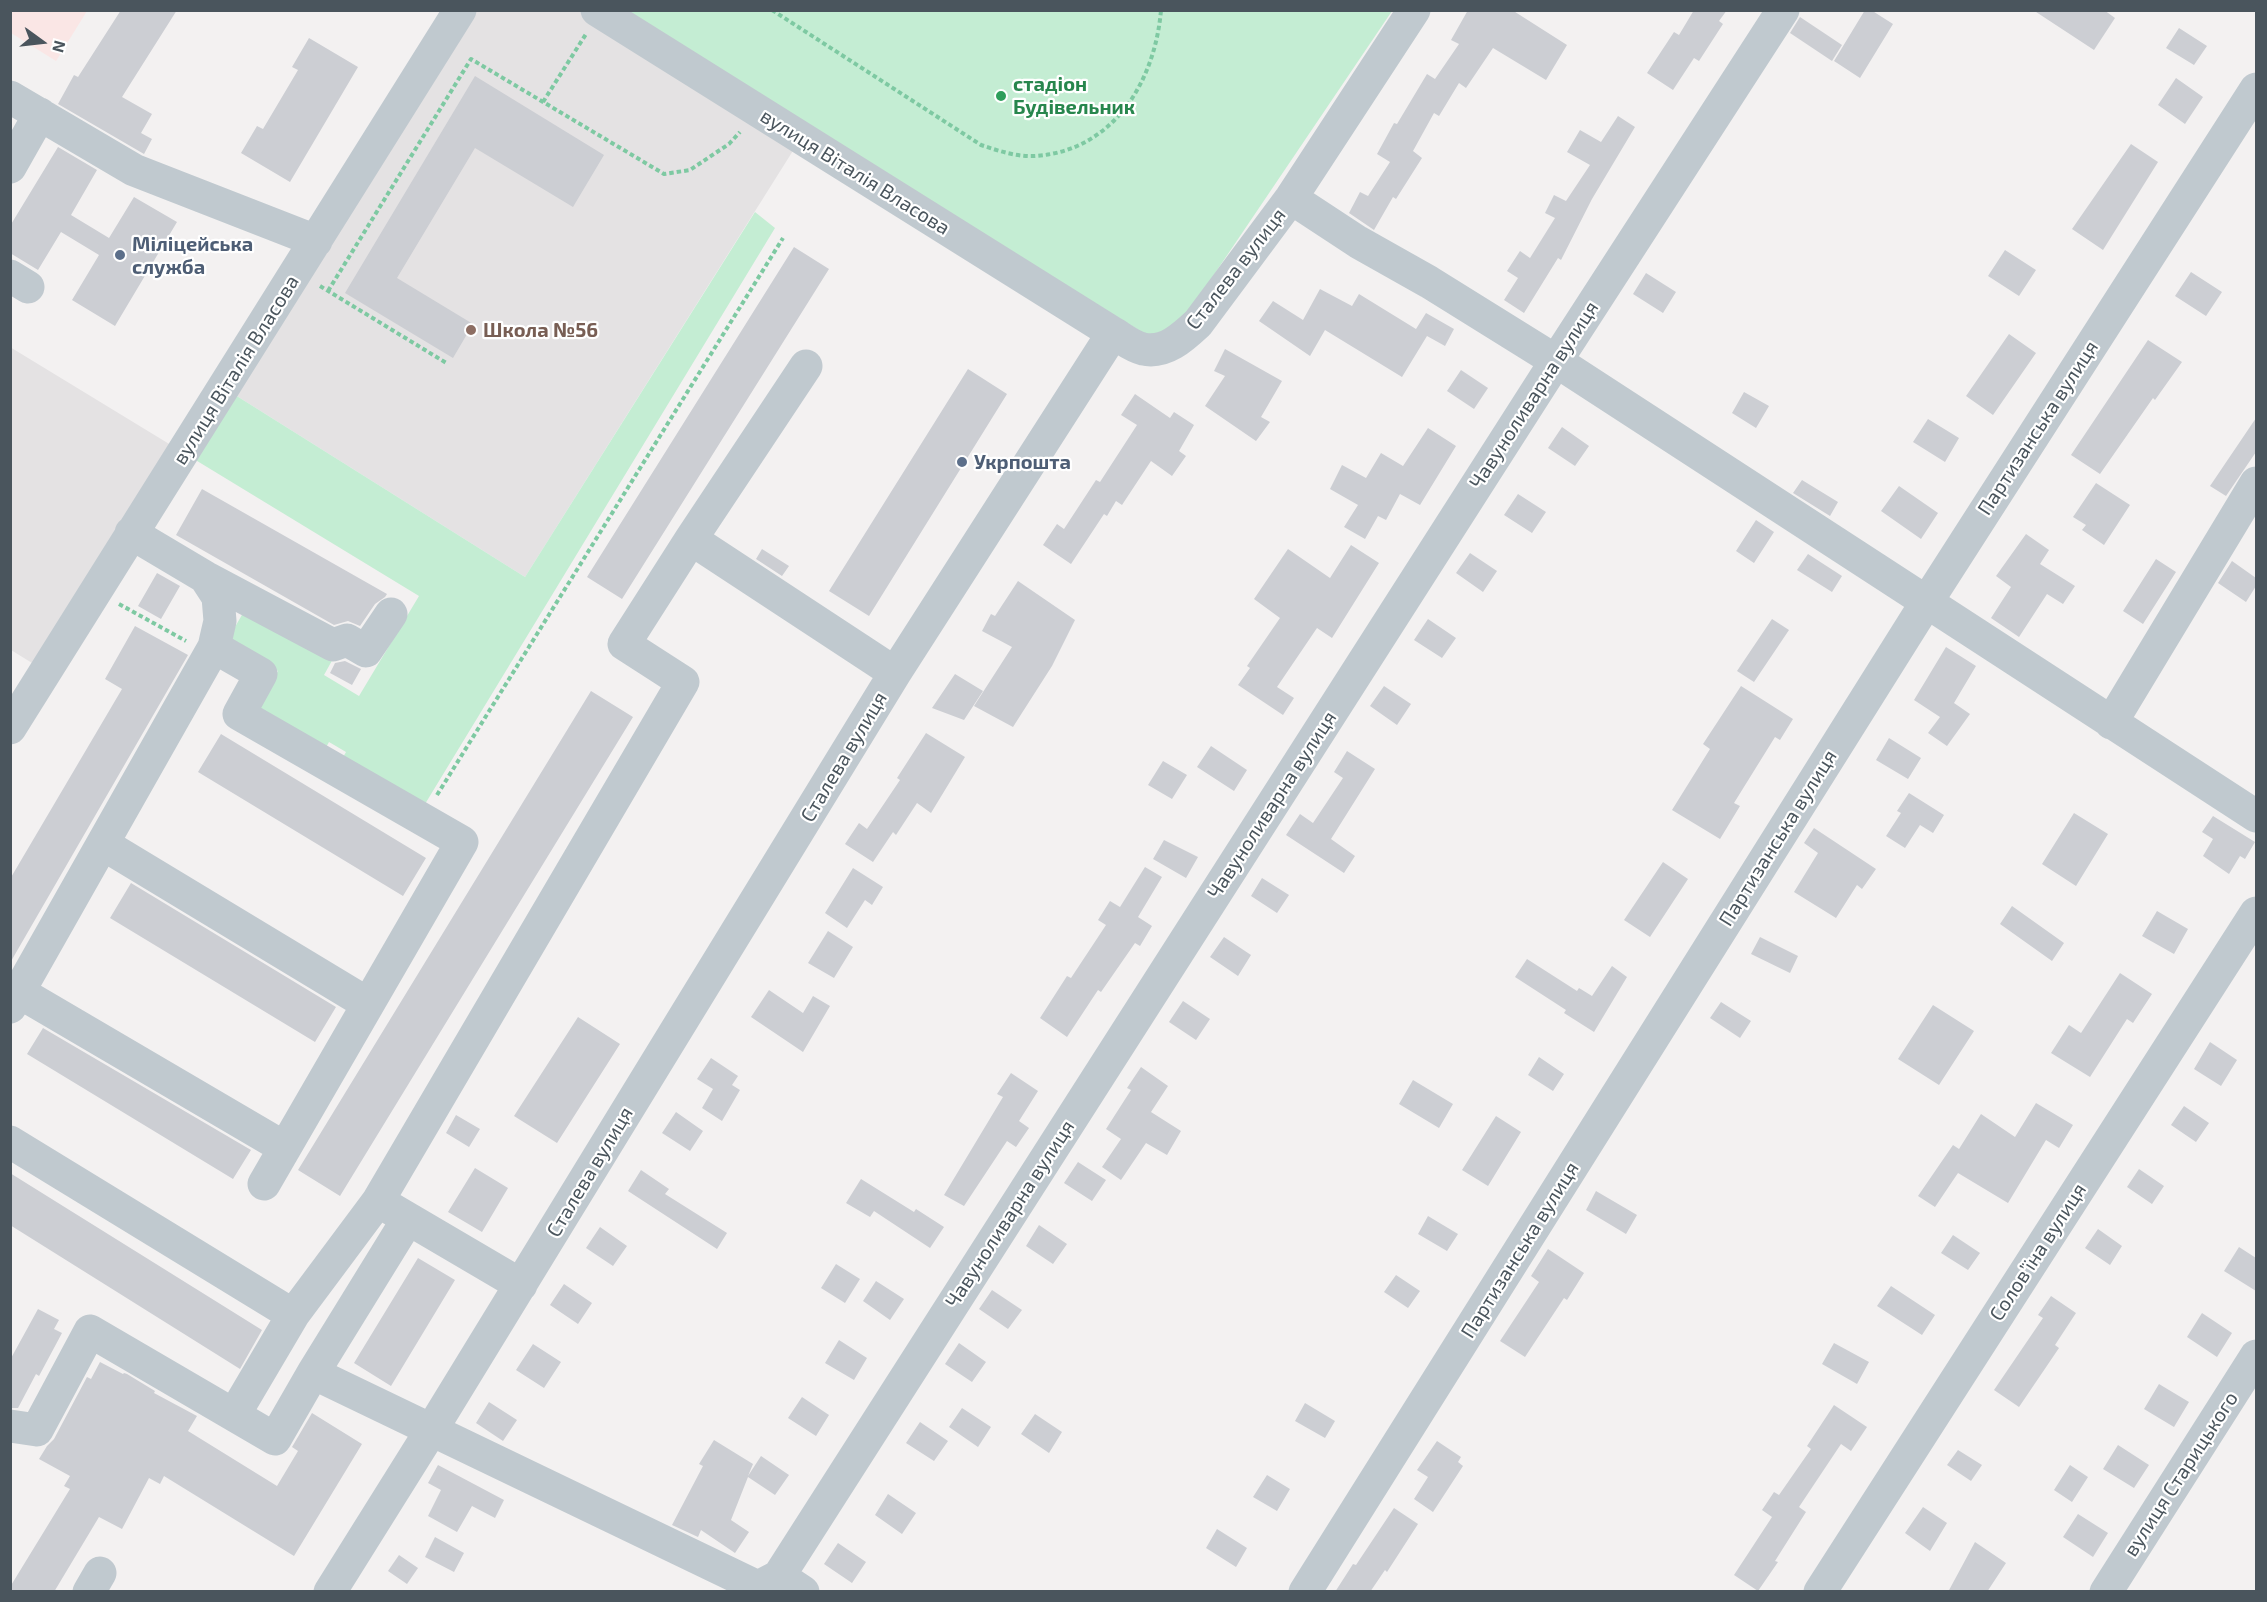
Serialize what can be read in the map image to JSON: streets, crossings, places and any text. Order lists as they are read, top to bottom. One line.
{"streets":{"street":["вулиця Віталія Власова","Сталева вулиця","Чавуноливарна вулиця","Партизанська вулиця","Соловʼїна вулиця","вулиця Старицького"]},"crossings":[["вулиця Віталія Власова","Сталева вулиця"]],"places":["стадіон Будівельник","Міліцейська служба","Школа №56","Укрпошта"],"north":"right"}
